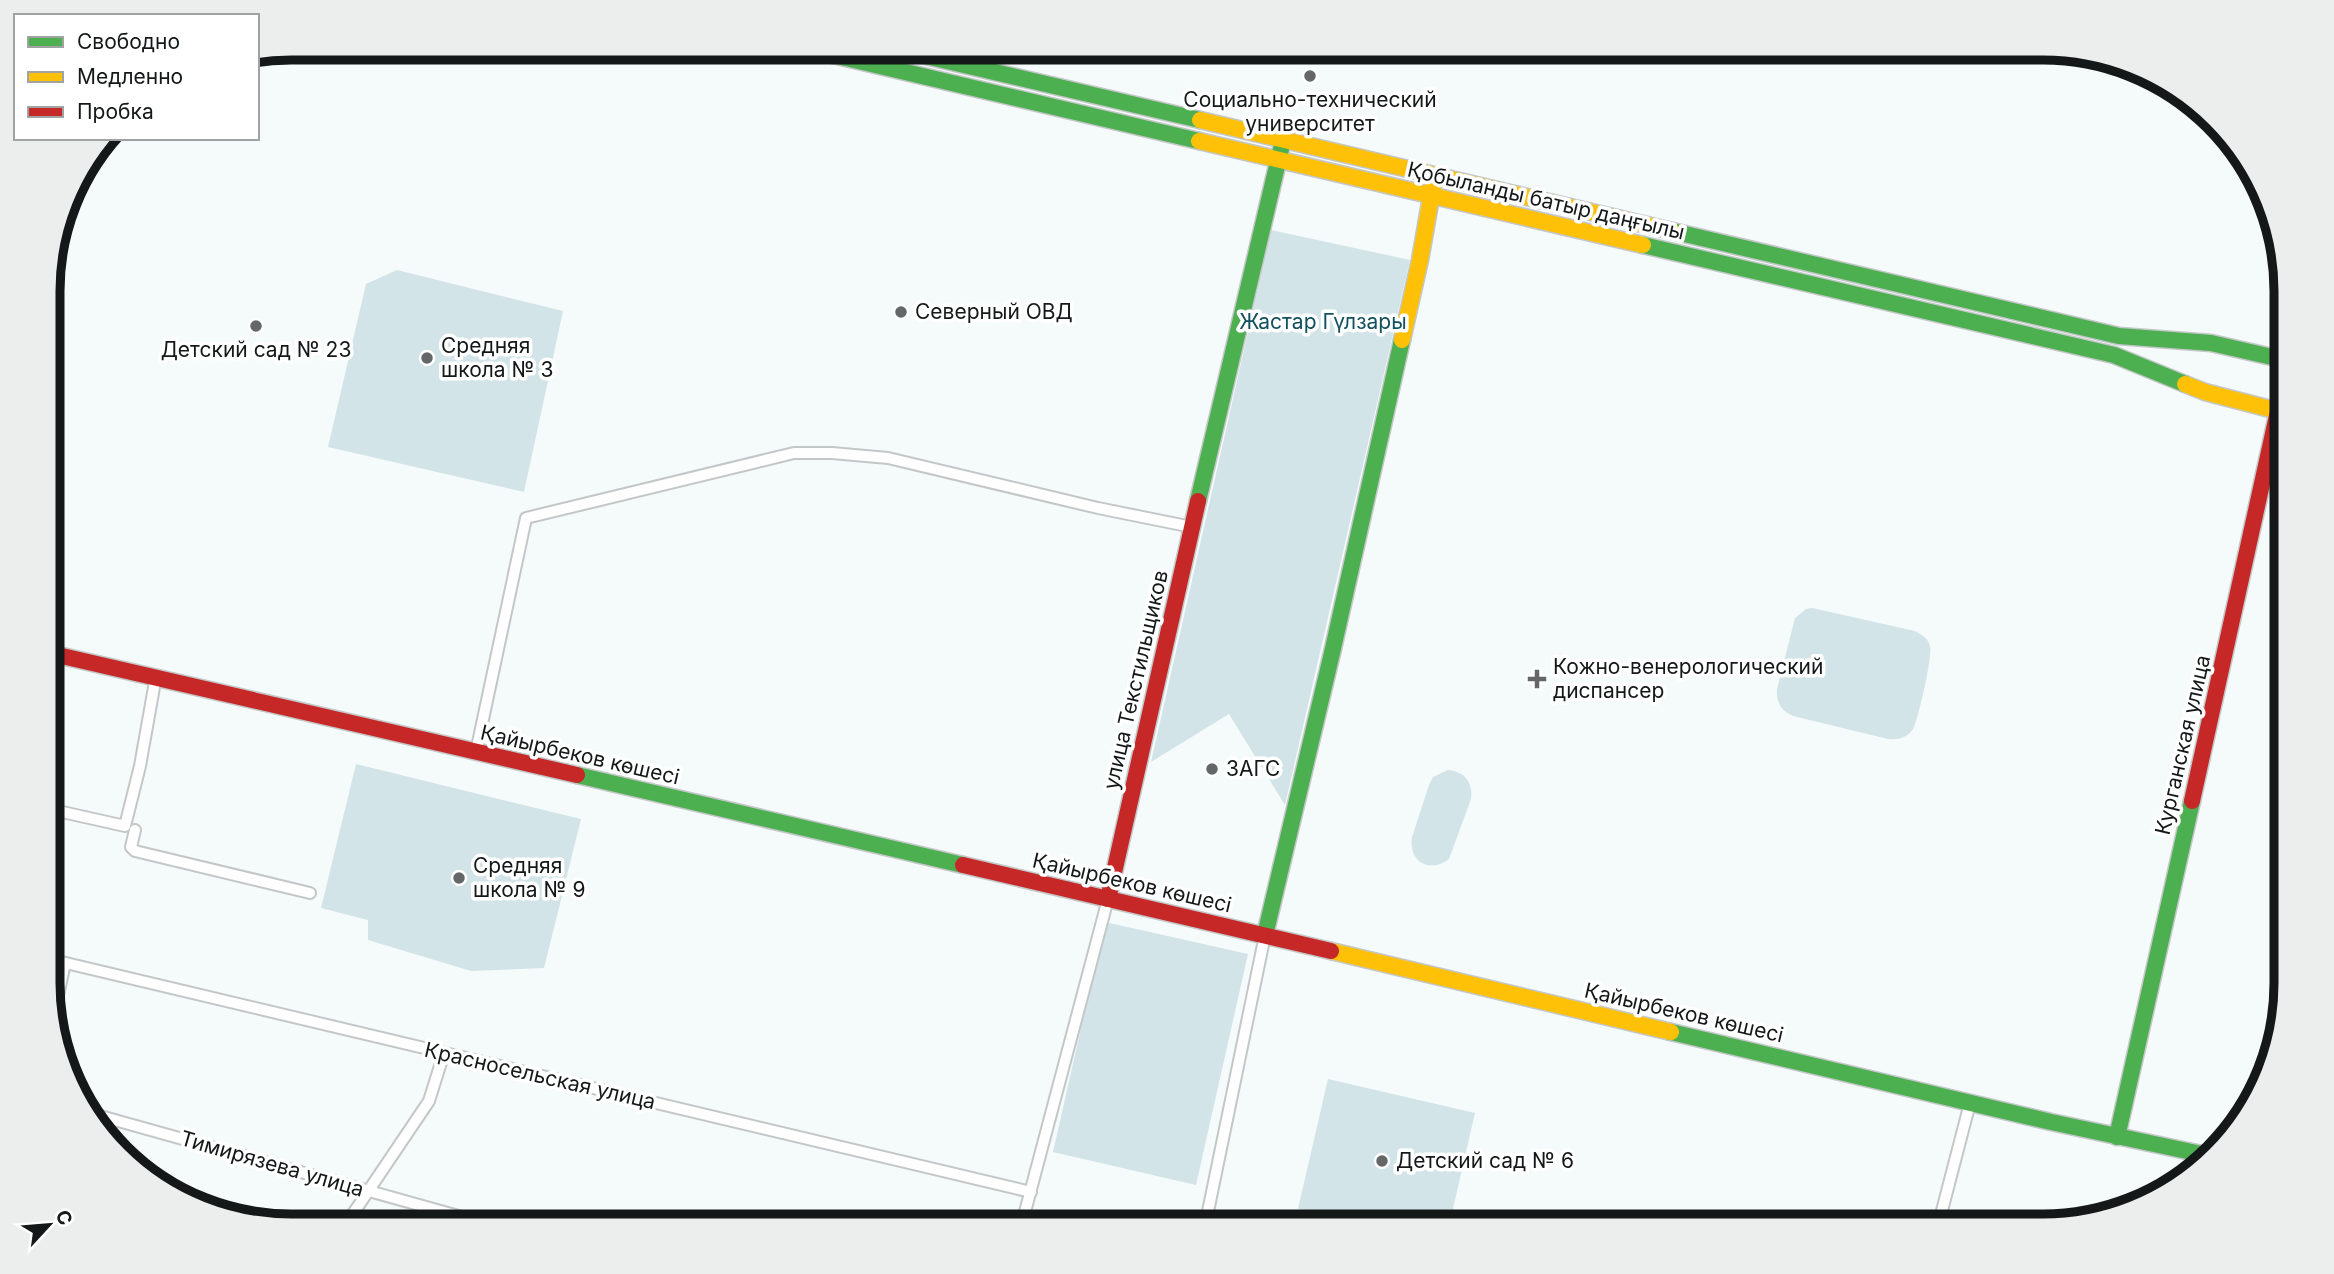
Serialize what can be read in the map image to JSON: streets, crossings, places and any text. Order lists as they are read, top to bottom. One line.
{"streets":{"street":["Қобыланды батыр даңғылы","улица Текстильщиков","Курганская улица","Қайырбеков көшесі","Красносельская улица","Тимирязева улица"]},"crossings":[["Қобыланды батыр даңғылы","улица Текстильщиков"],["улица Текстильщиков","Қайырбеков көшесі"],["улица Текстильщиков","Красносельская улица"],["Курганская улица","Қайырбеков көшесі"]],"parks":["Жастар Гүлзары"],"places":{"other":["Социально-технический университет","Северный ОВД","Детский сад № 23","Средняя школа № 3","ЗАГС","Средняя школа № 9","Детский сад № 6"],"health":["Кожно-венерологический диспансер"]},"legend":["Свободно","Медленно","Пробка"],"north":"top right"}
